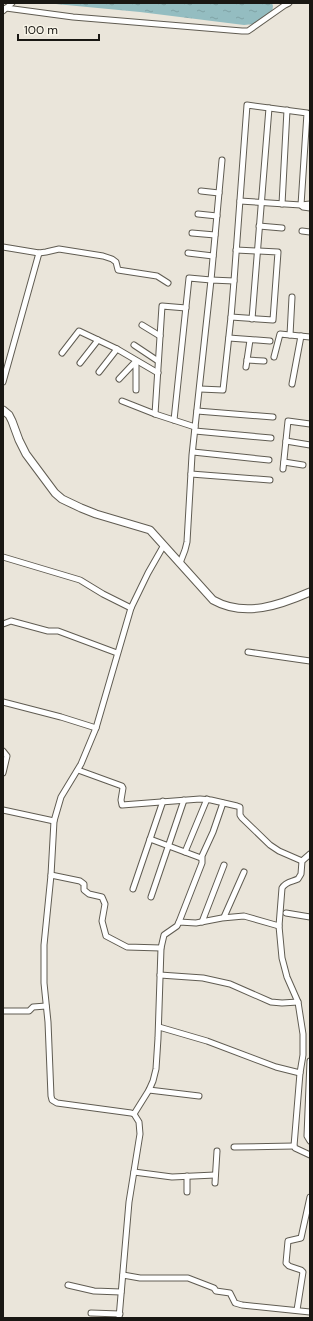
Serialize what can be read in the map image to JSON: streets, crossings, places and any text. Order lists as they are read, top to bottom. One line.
{"scale_bar":"100 m"}
